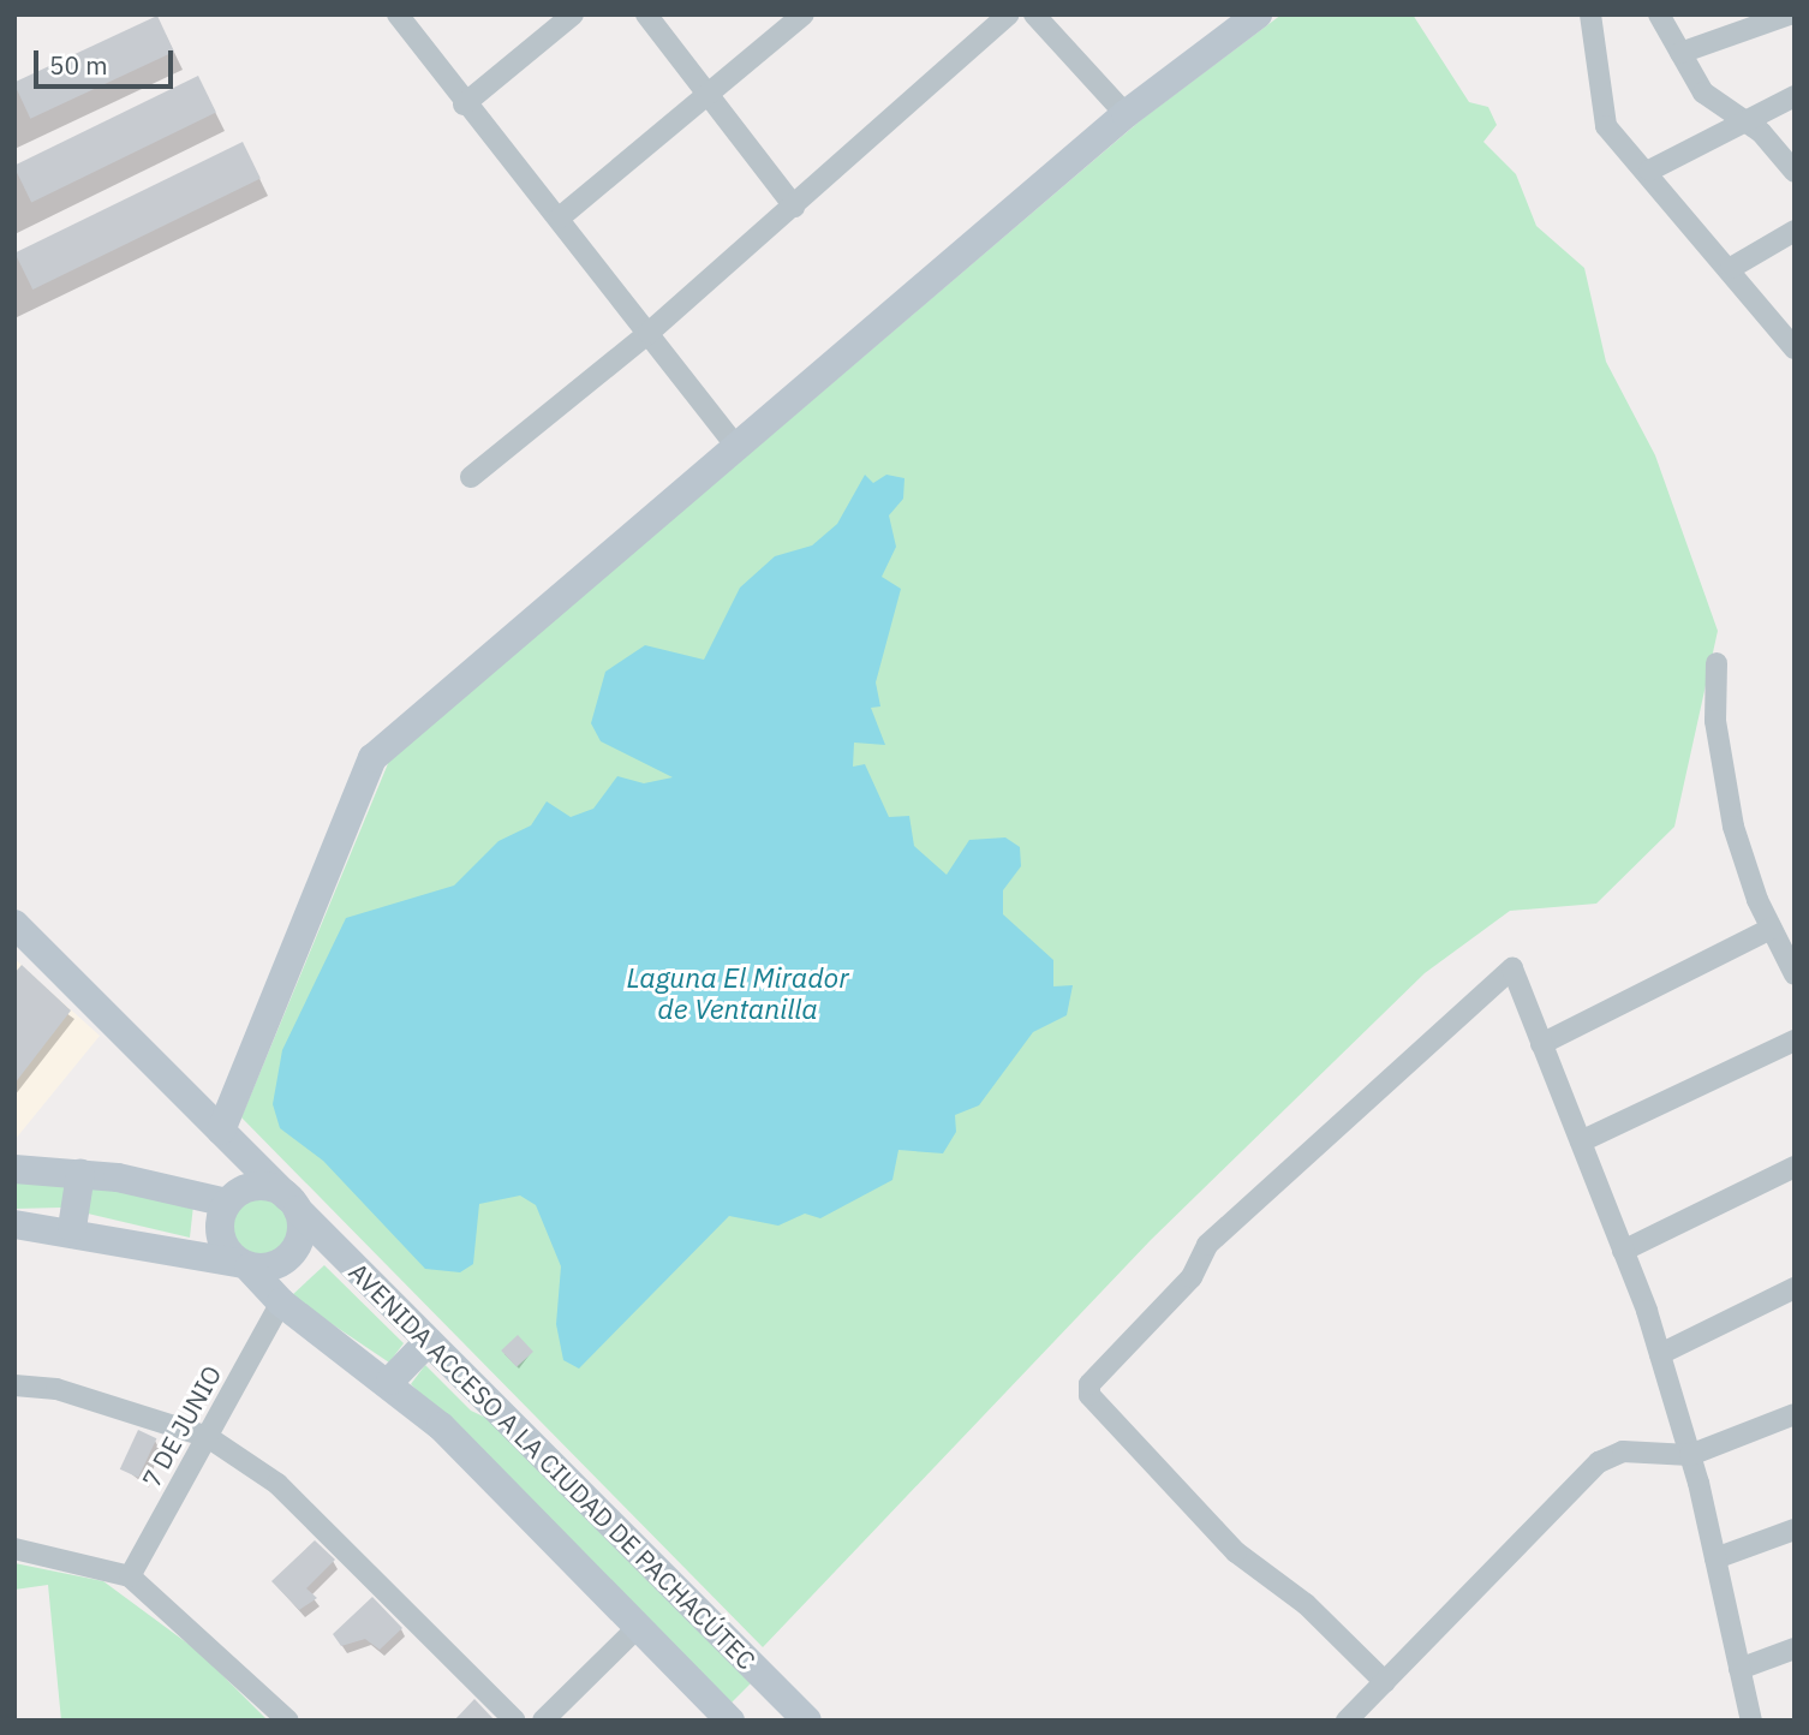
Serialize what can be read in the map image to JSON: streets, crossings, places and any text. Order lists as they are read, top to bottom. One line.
{"streets":{"main road":["AVENIDA ACCESO A LA CIUDAD DE PACHACÚTEC"],"street":["7 DE JUNIO"]},"crossings":[["7 DE JUNIO","AVENIDA ACCESO A LA CIUDAD DE PACHACÚTEC"]],"water":["Laguna El Mirador de Ventanilla"],"scale_bar":"50 m"}
